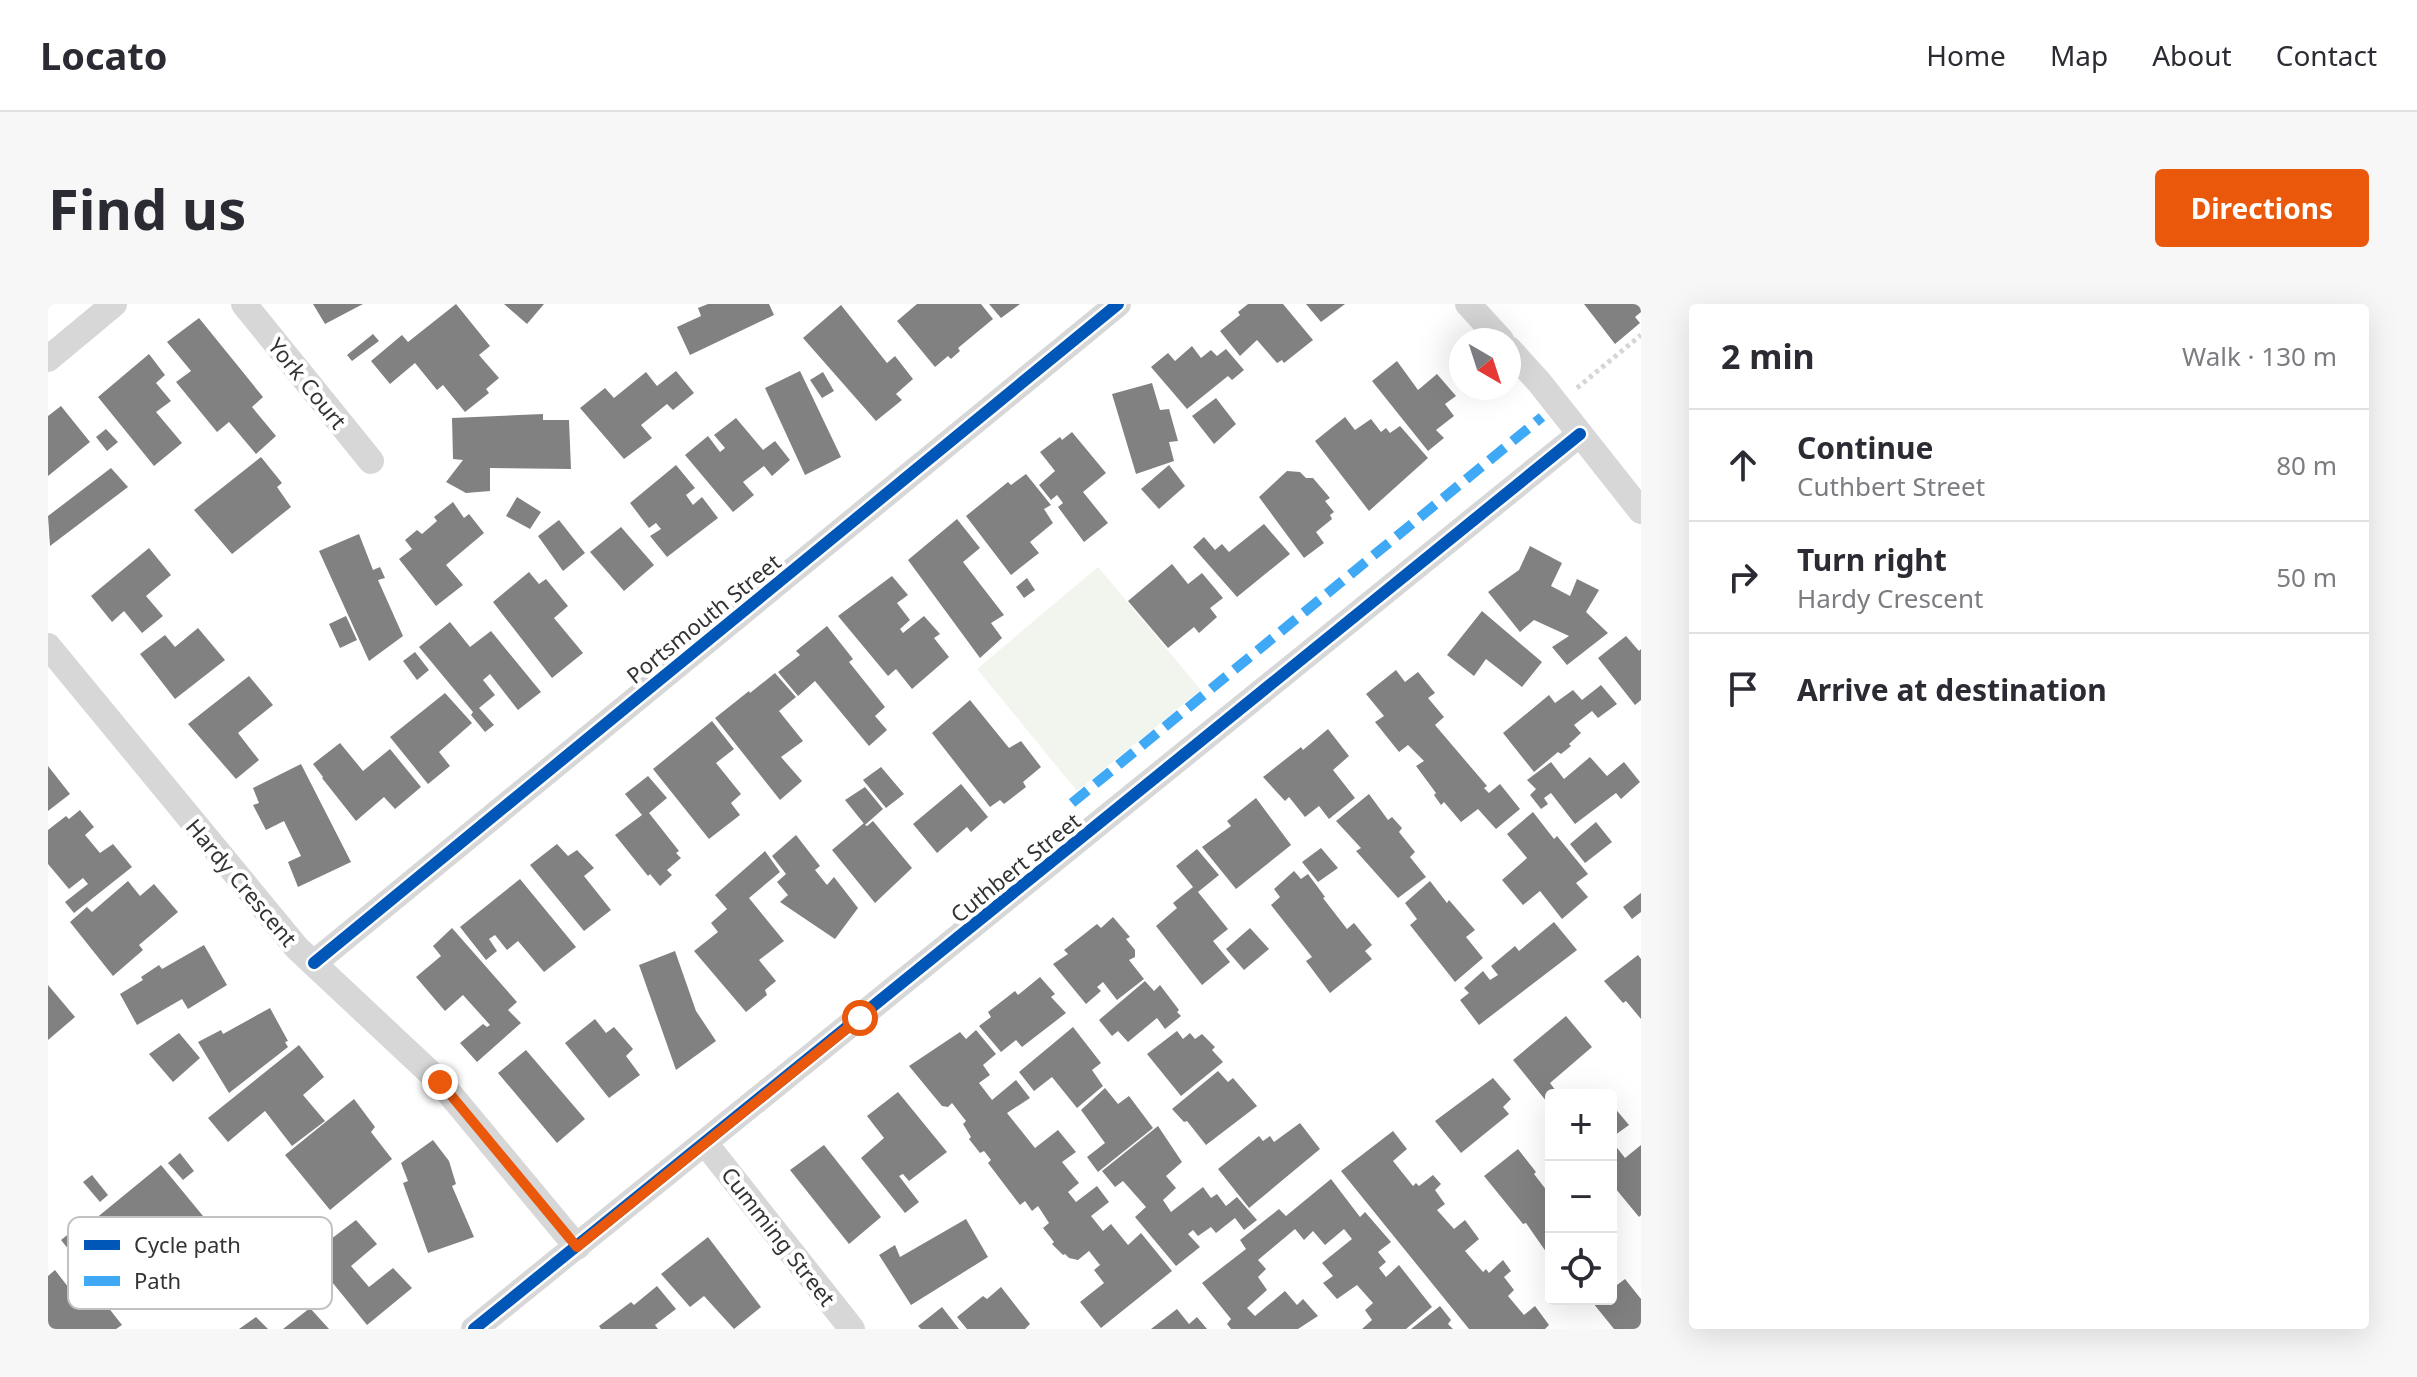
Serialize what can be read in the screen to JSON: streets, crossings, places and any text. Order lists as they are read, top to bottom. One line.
{"streets":{"street":["York Court","Portsmouth Street","Cuthbert Street","Hardy Crescent","Cumming Street"]},"crossings":[["Portsmouth Street","Hardy Crescent"],["Cuthbert Street","Hardy Crescent"],["Cuthbert Street","Cumming Street"]],"legend":["Cycle path","Path"],"north":"bottom right","page":{"header":"Locato","nav":["Home","Map","About","Contact"],"buttons":"Directions","title":"Find us","heading":["2 min","Walk · 130 m"],"list":[["Continue","Cuthbert Street","80 m"],["Turn right","Hardy Crescent","50 m"],"Arrive at destination"],"map_buttons":["+","−"]}}
